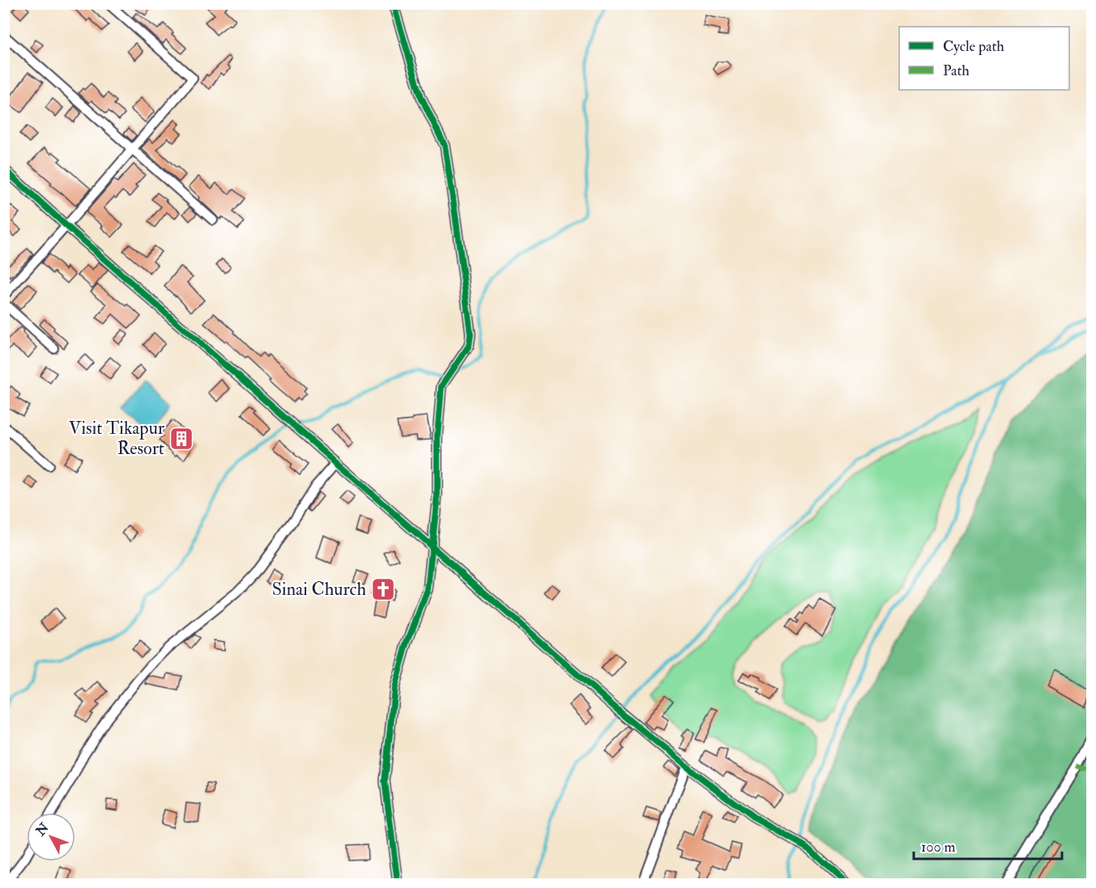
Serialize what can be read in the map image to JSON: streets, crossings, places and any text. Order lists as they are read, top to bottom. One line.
{"places":{"building":["Visit Tikapur Resort"],"church":["Sinai Church"]},"legend":["Cycle path","Path"],"scale_bar":"100 m","north":"top left"}
